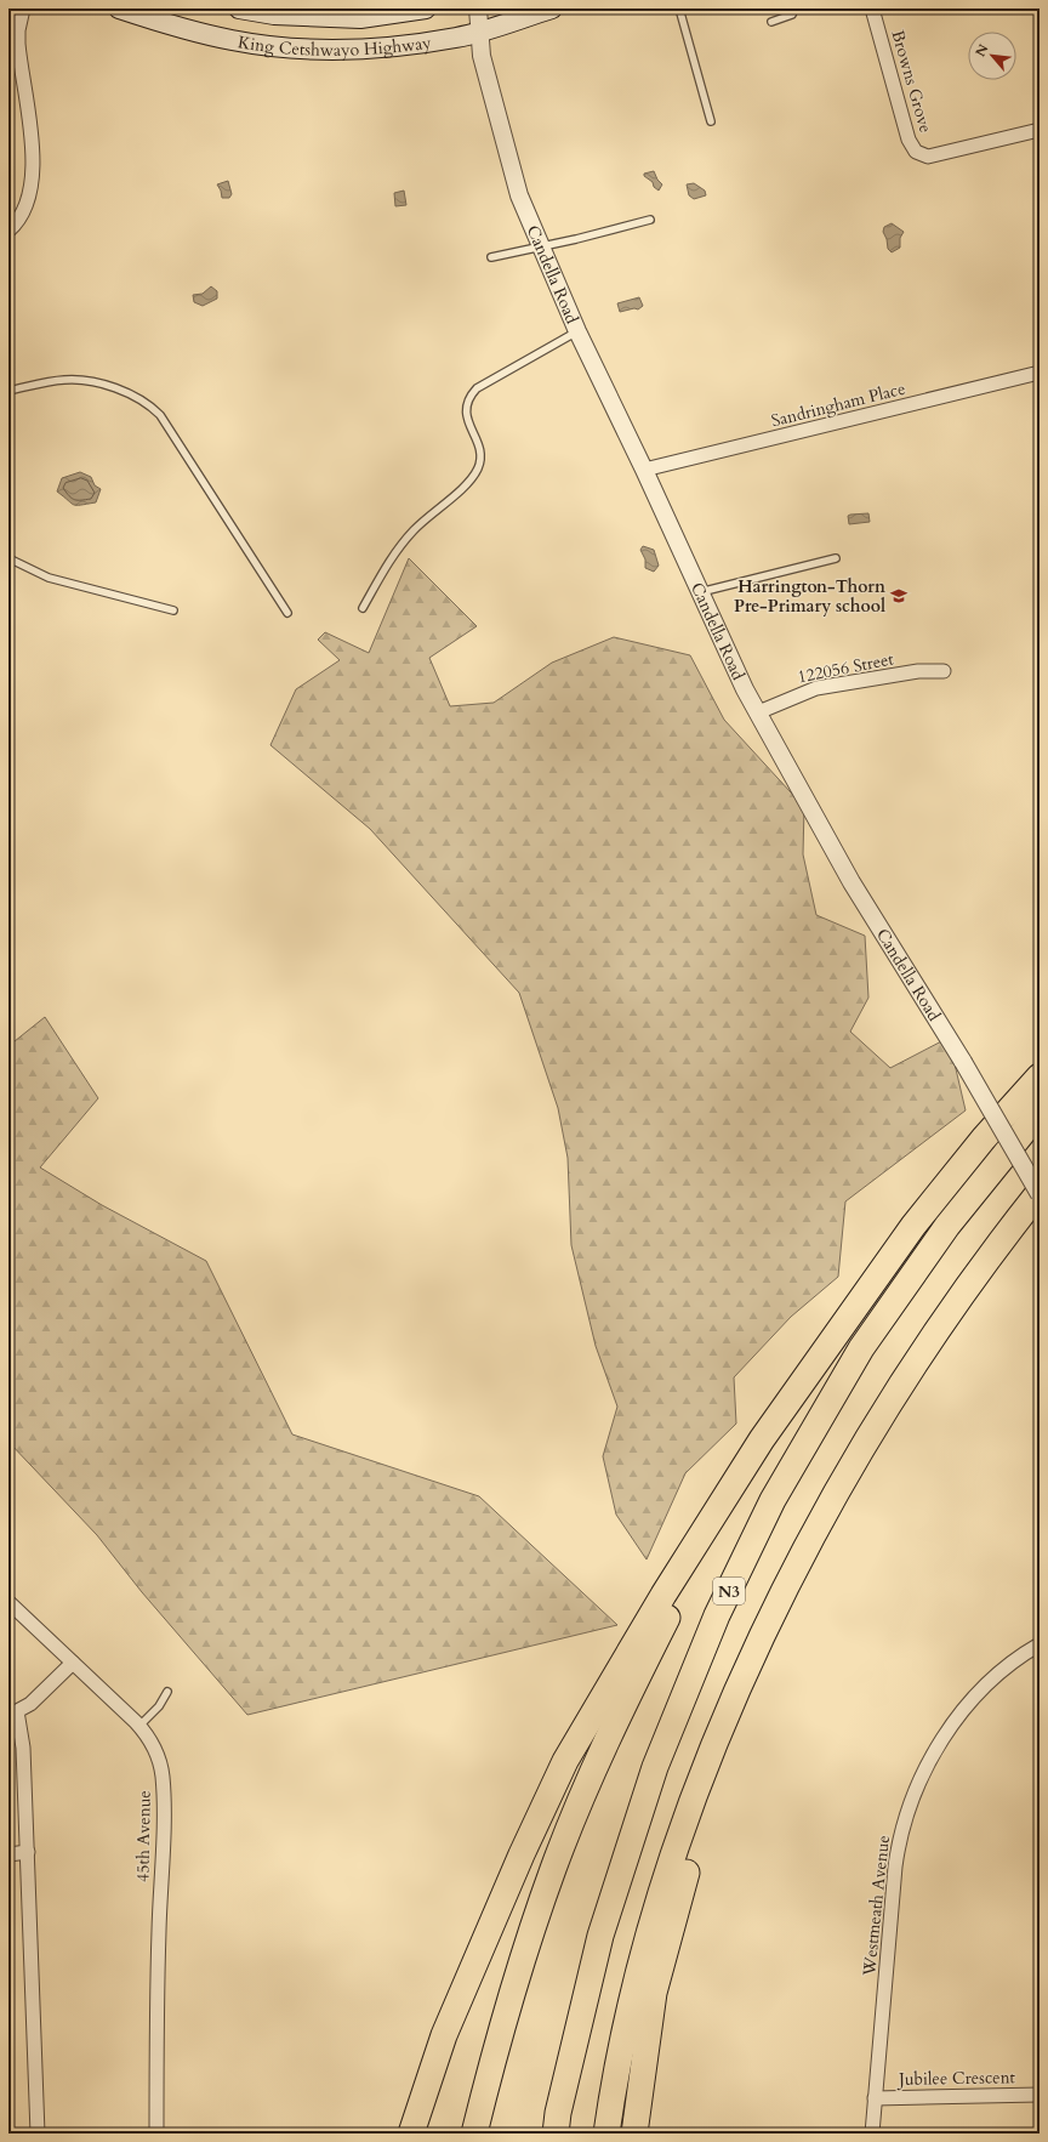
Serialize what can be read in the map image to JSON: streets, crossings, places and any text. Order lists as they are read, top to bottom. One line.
{"streets":{"highway":["N3"],"main road":["King Cetshwayo Highway"],"street":["Browns Grove","Candella Road","Sandringham Place","122056 Street","45th Avenue","Westmeath Avenue","Jubilee Crescent"]},"crossings":[["King Cetshwayo Highway","Candella Road"],["Candella Road","Sandringham Place"],["Candella Road","122056 Street"],["Westmeath Avenue","Jubilee Crescent"]],"places":{"school or university":["Harrington-Thorn Pre-Primary school"]},"north":"top left"}
